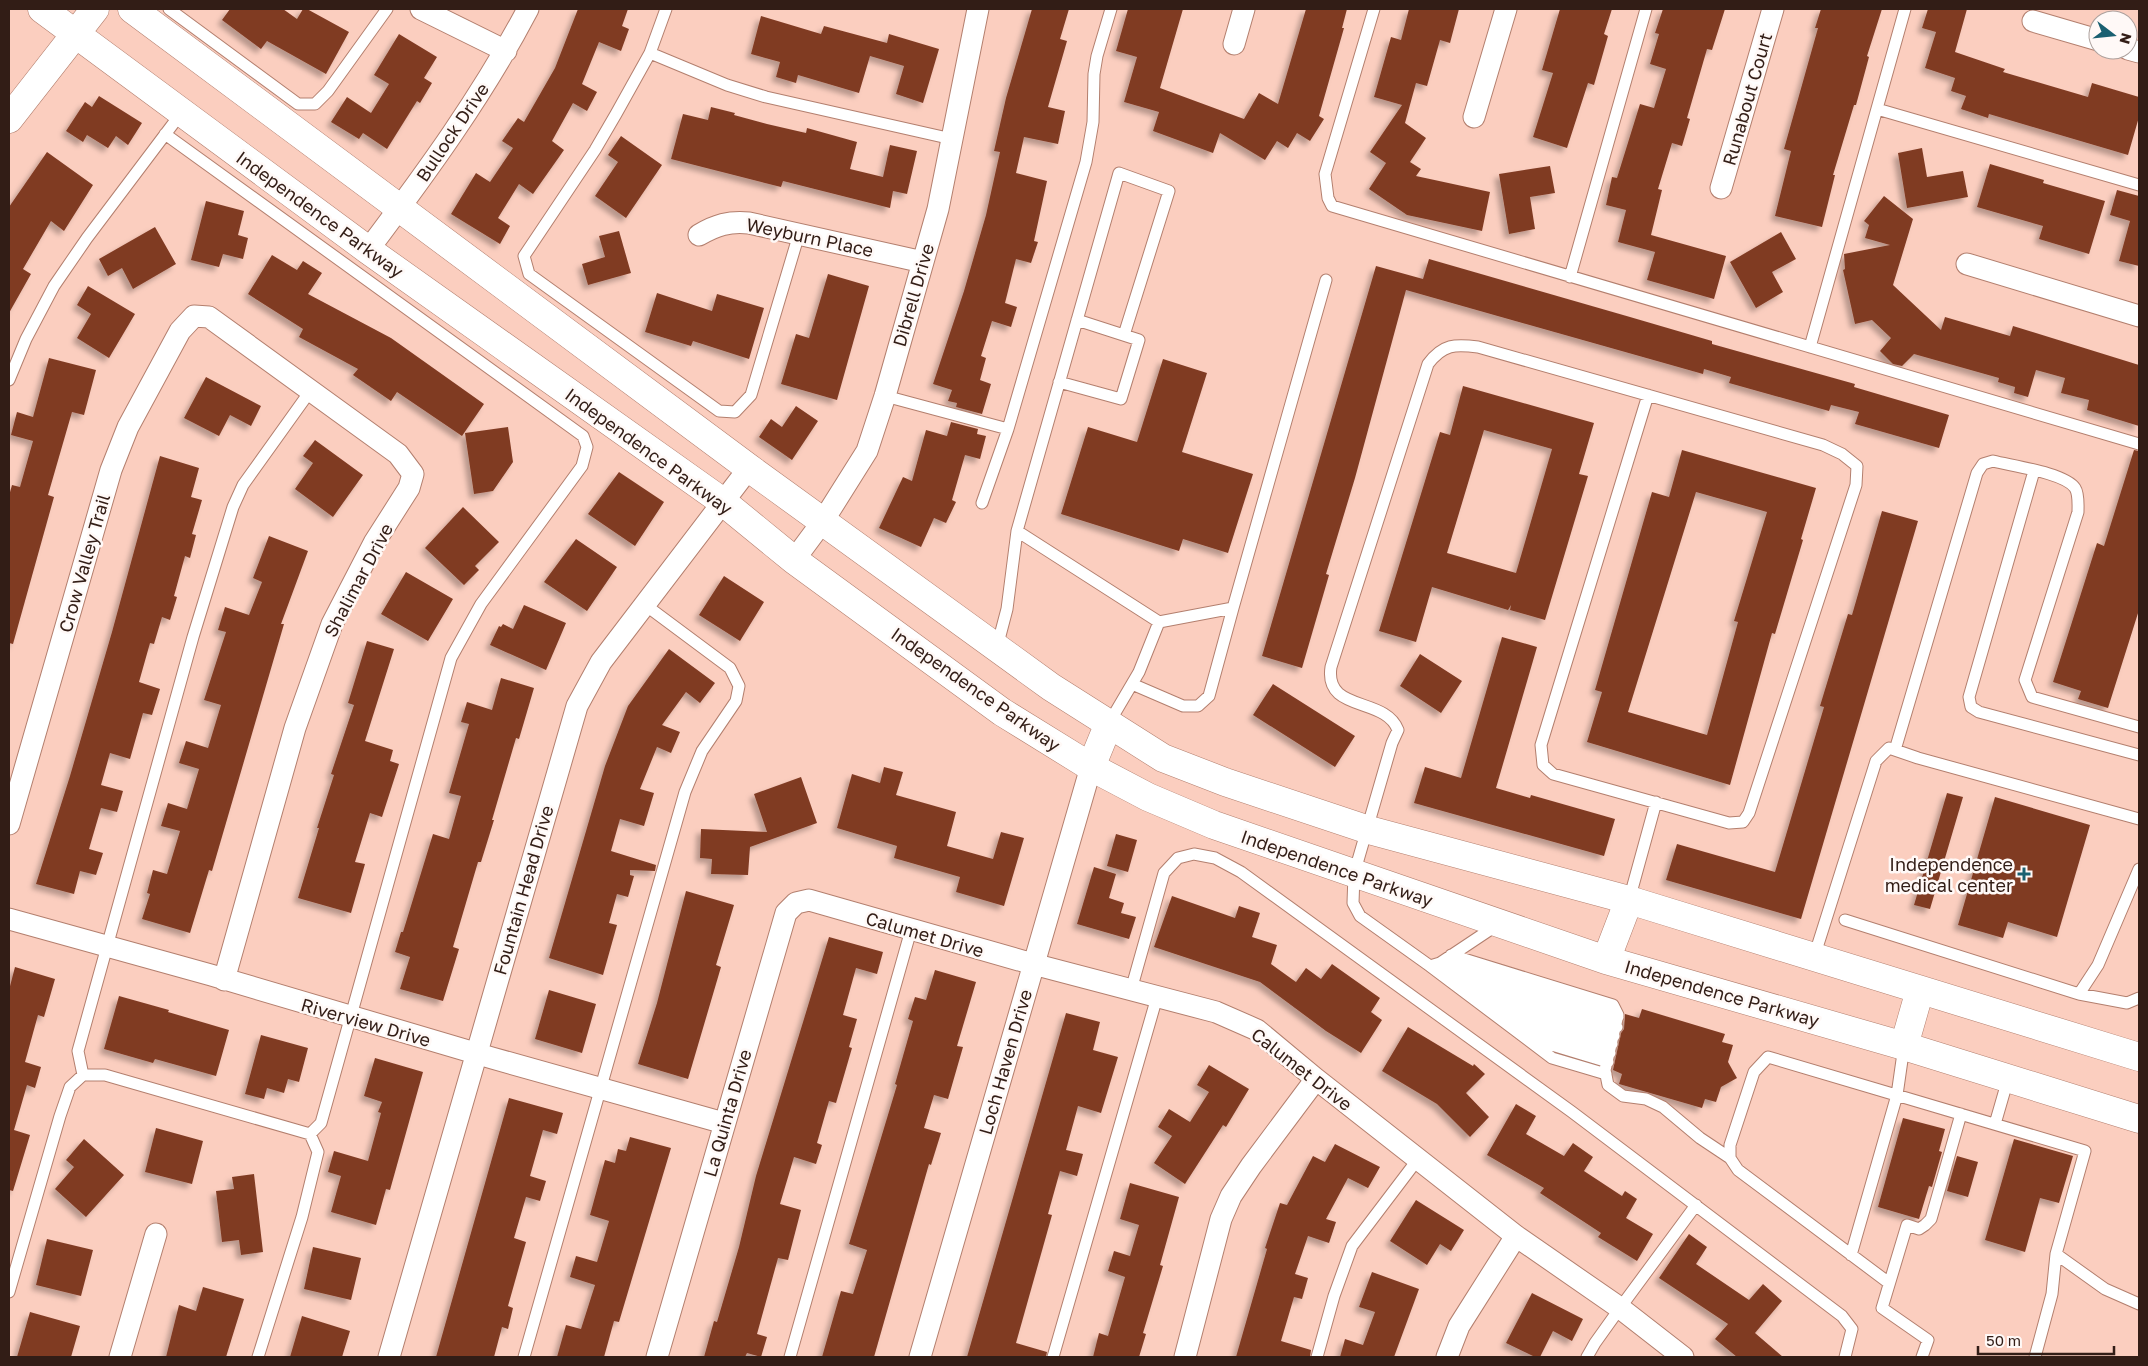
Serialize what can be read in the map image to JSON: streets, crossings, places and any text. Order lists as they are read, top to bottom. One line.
{"streets":{"main road":["Independence Parkway"],"street":["Runabout Court","Bullock Drive","Weyburn Place","Dibrell Drive","Crow Valley Trail","Shalimar Drive","Fountain Head Drive","Calumet Drive","Riverview Drive","Loch Haven Drive","La Quinta Drive"]},"crossings":[["Bullock Drive","Independence Parkway"],["Independence Parkway","Dibrell Drive"],["Independence Parkway","Fountain Head Drive"],["Independence Parkway","Loch Haven Drive"],["Weyburn Place","Dibrell Drive"],["Crow Valley Trail","Shalimar Drive"],["Shalimar Drive","Riverview Drive"],["Fountain Head Drive","Riverview Drive"],["Calumet Drive","Loch Haven Drive"],["Calumet Drive","La Quinta Drive"],["Riverview Drive","La Quinta Drive"]],"places":{"health":["Independence medical center"]},"scale_bar":"50 m","north":"right"}
